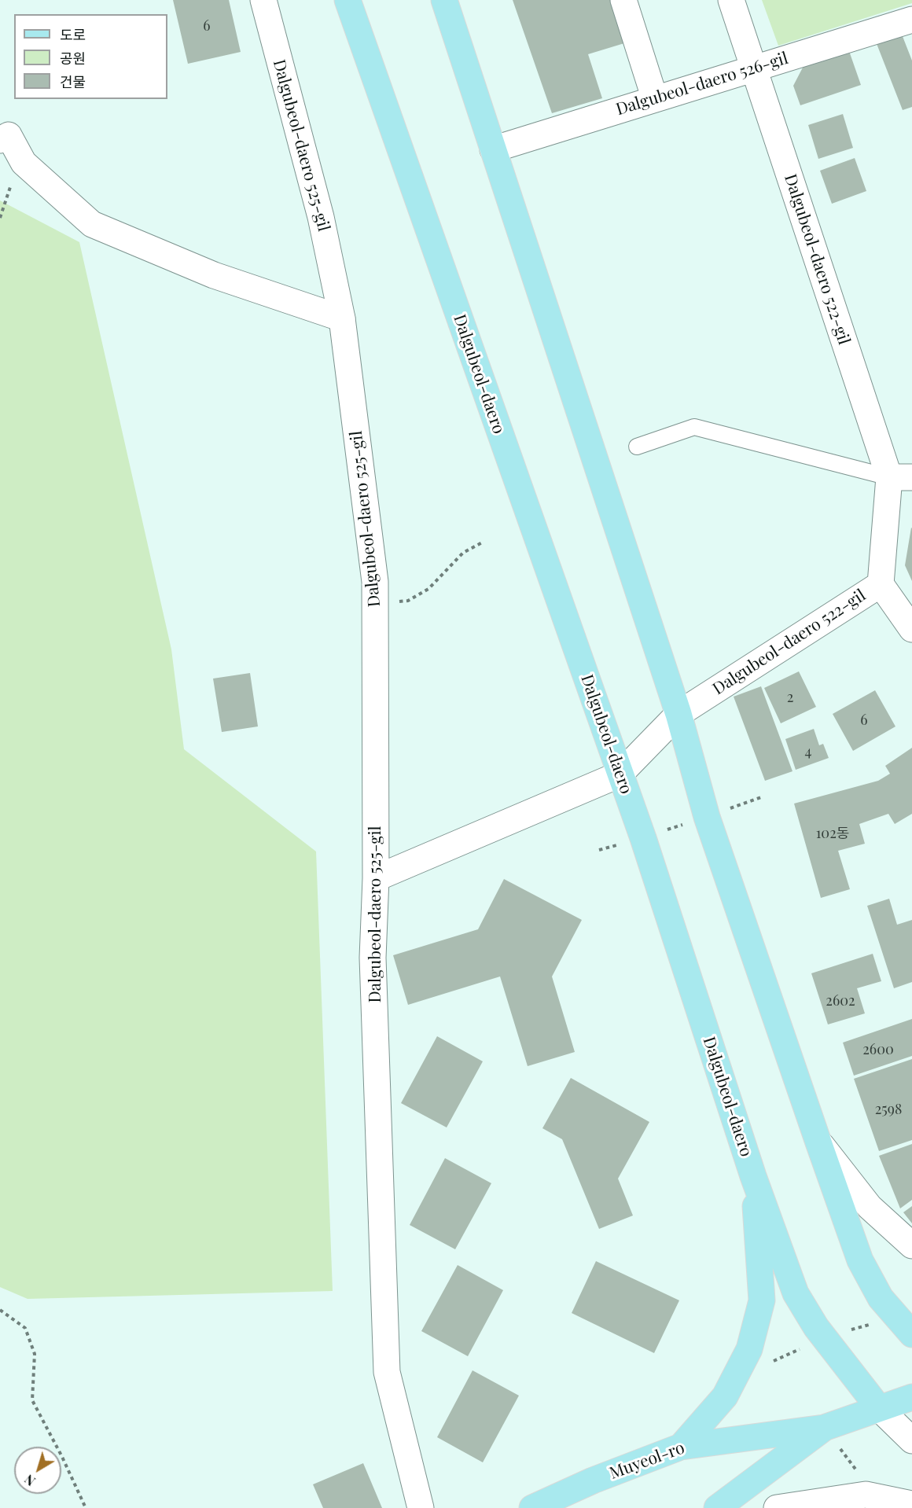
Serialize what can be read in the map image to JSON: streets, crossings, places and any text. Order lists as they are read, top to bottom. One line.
{"streets":{"main road":["Dalgubeol-daero","Muyeol-ro"],"street":["Dalgubeol-daero 526-gil","Dalgubeol-daero 525-gil","Dalgubeol-daero 522-gil"]},"crossings":[["Dalgubeol-daero 526-gil","Dalgubeol-daero 522-gil"],["Dalgubeol-daero 522-gil","Dalgubeol-daero"],["Dalgubeol-daero","Muyeol-ro"]],"house_numbers":["6","2","6","4","102동","2602","2600","2598"],"legend":["도로","공원","건물"],"north":"bottom left"}
